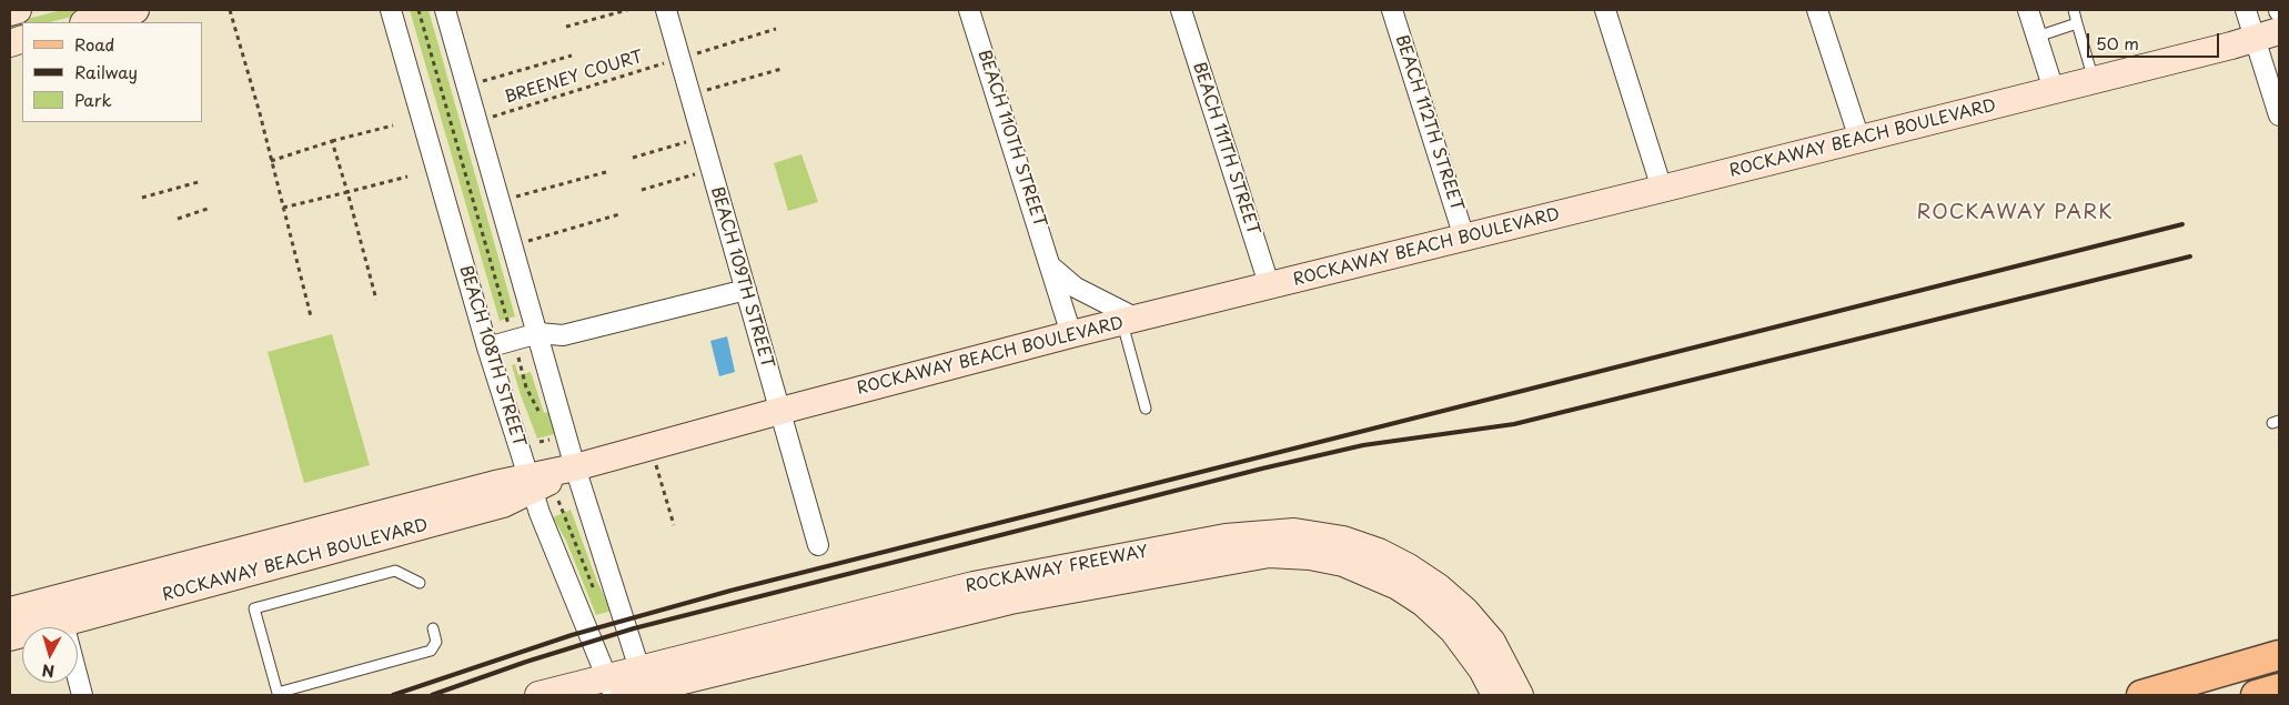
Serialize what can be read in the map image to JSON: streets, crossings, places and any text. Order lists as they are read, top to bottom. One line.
{"streets":{"street":["BEACH 112TH STREET","BEACH 110TH STREET","ROCKAWAY BEACH BOULEVARD","BEACH 111TH STREET","BEACH 109TH STREET","BEACH 108TH STREET","ROCKAWAY FREEWAY"],"path":["BREENEY COURT"]},"crossings":[["BREENEY COURT","BEACH 109TH STREET"],["BEACH 112TH STREET","ROCKAWAY BEACH BOULEVARD"],["BEACH 110TH STREET","ROCKAWAY BEACH BOULEVARD"],["ROCKAWAY BEACH BOULEVARD","BEACH 111TH STREET"],["ROCKAWAY BEACH BOULEVARD","BEACH 109TH STREET"],["ROCKAWAY BEACH BOULEVARD","BEACH 108TH STREET"],["BEACH 108TH STREET","ROCKAWAY FREEWAY"]],"districts":["ROCKAWAY PARK"],"legend":["Road","Railway","Park"],"scale_bar":"50 m","north":"bottom"}
